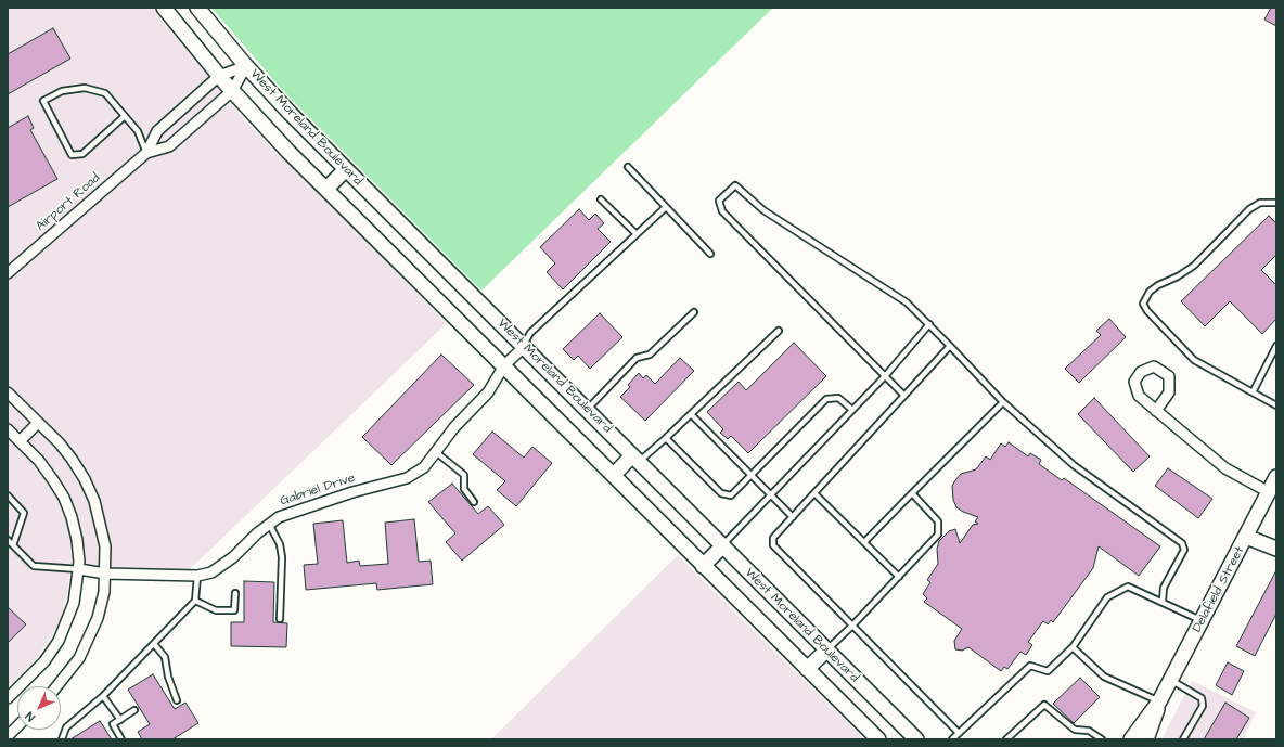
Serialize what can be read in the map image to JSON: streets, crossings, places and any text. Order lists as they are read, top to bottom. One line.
{"streets":{"street":["West Moreland Boulevard","Airport Road","Gabriel Drive","Delafield Street"]},"crossings":[["West Moreland Boulevard","Airport Road"],["West Moreland Boulevard","Gabriel Drive"]],"north":"bottom left"}
